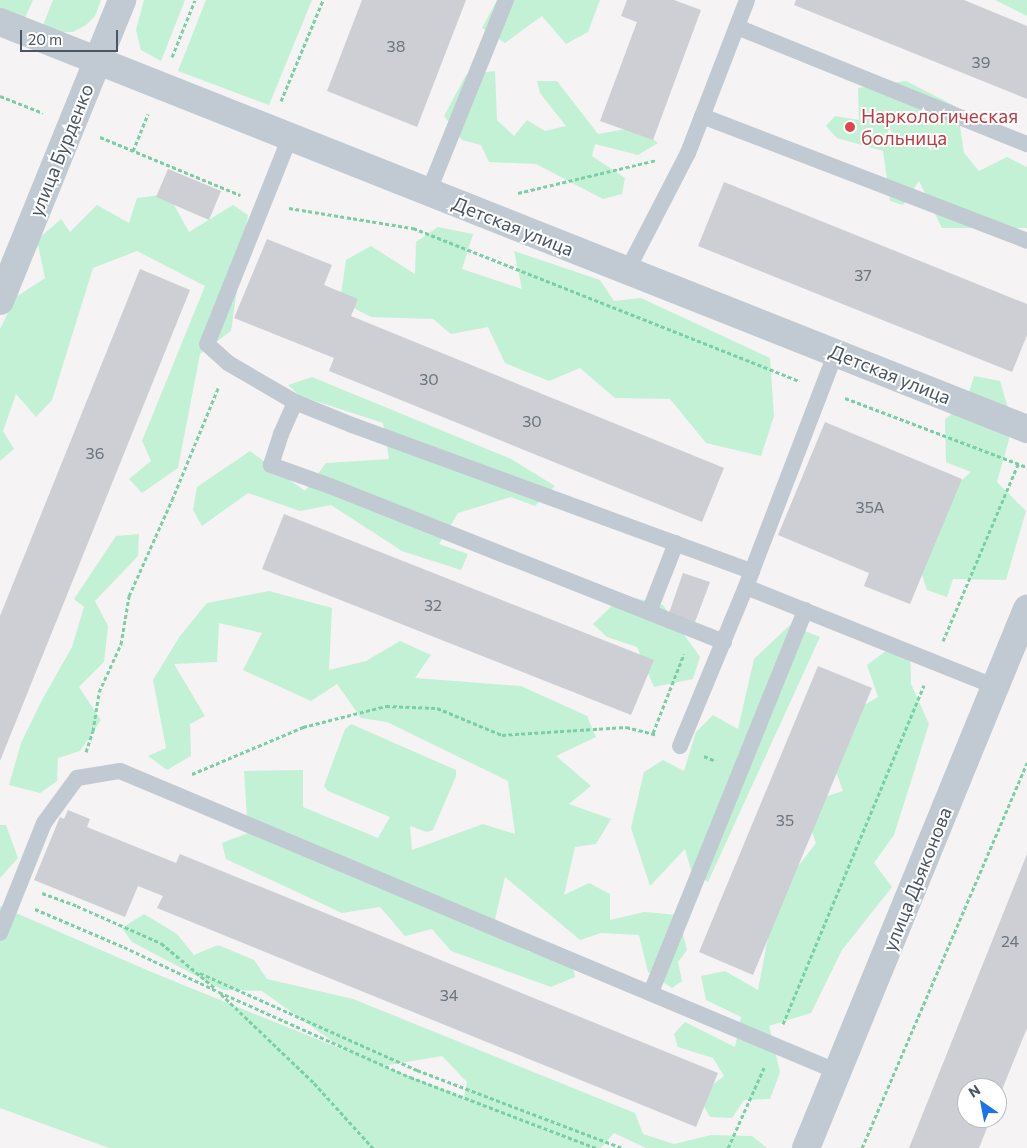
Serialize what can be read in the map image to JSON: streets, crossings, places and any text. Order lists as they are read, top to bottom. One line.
{"streets":{"street":["улица Бурденко","Детская улица","улица Дьяконова"]},"crossings":[["улица Бурденко","Детская улица"]],"places":["Наркологическая больница"],"house_numbers":["38","39","37","30","30","36","35А","32","35","24","34"],"scale_bar":"20 m","north":"top left"}
